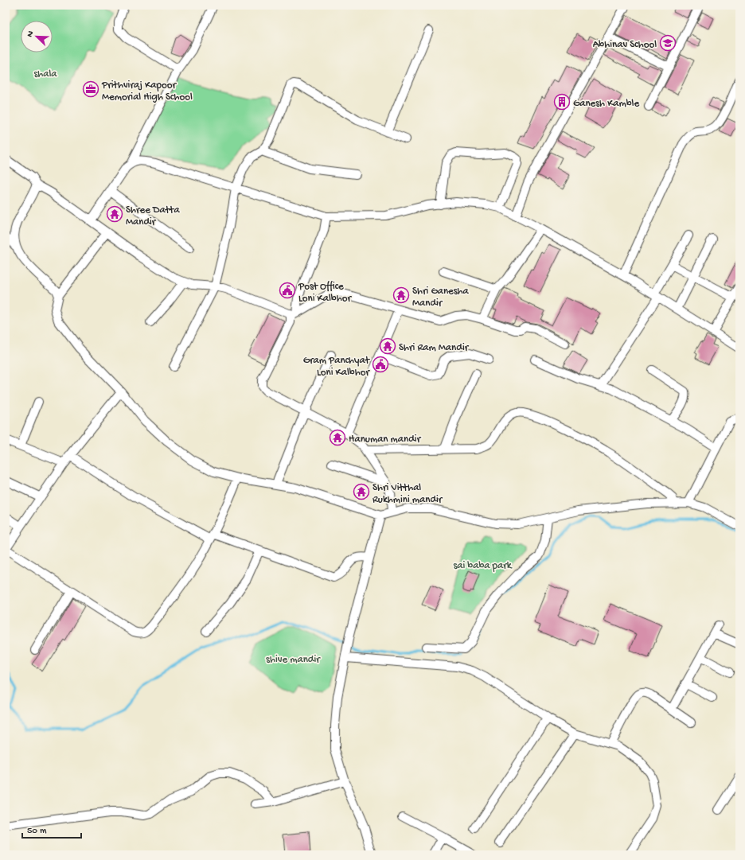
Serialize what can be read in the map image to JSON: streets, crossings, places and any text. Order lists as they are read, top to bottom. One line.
{"parks":["shala","sai baba park","shive mandir"],"places":{"school or university":["Abhinav School"],"office":["Prithviraj Kapoor Memorial High School"],"building":["Ganesh Kamble"],"temple":["Shree Datta Mandir","Shri Ganesha Mandir","Shri Ram Mandir","Hanuman mandir","Shri Vitthal Rukhmini mandir"],"public building":["Post Office Loni Kalbhor","Gram Panchyat Loni Kalbhor"]},"scale_bar":"50 m","north":"top left"}
